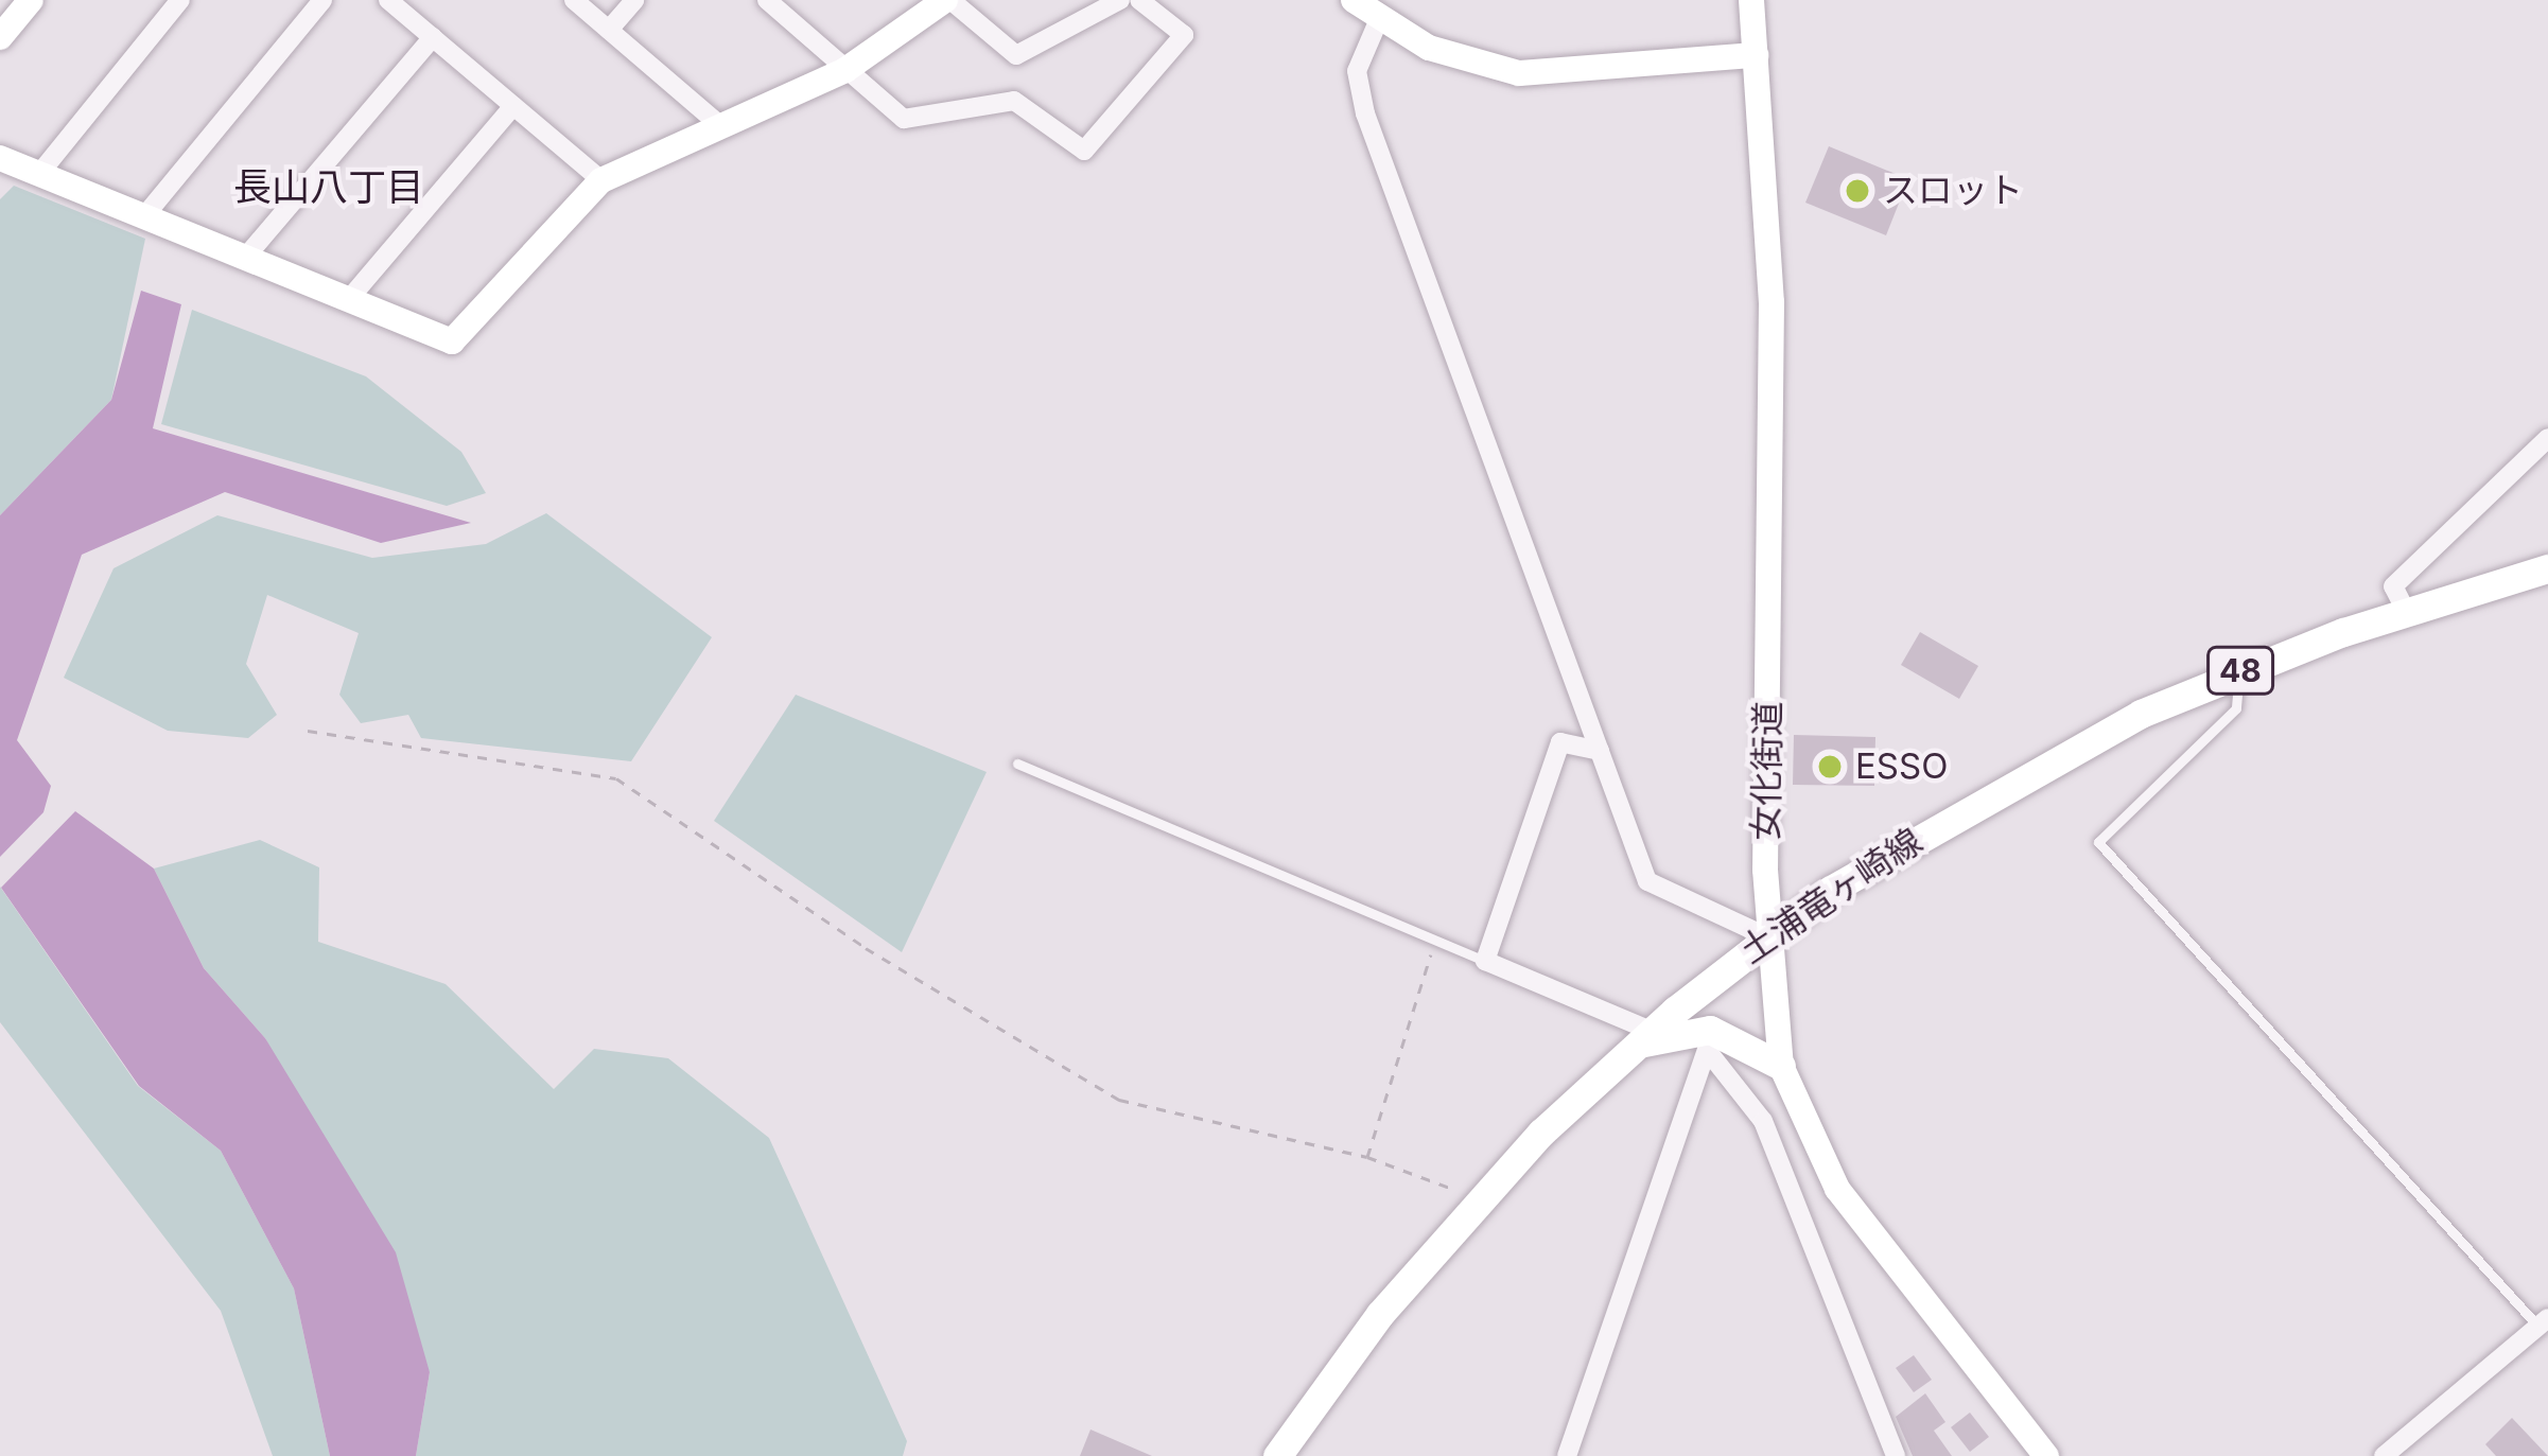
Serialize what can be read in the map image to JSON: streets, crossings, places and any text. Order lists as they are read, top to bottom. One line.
{"streets":{"main road":["48","土浦竜ヶ崎線"],"street":["女化街道"]},"crossings":[["女化街道","土浦竜ヶ崎線"]],"districts":["長山八丁目"],"places":["スロット","ESSO"]}
